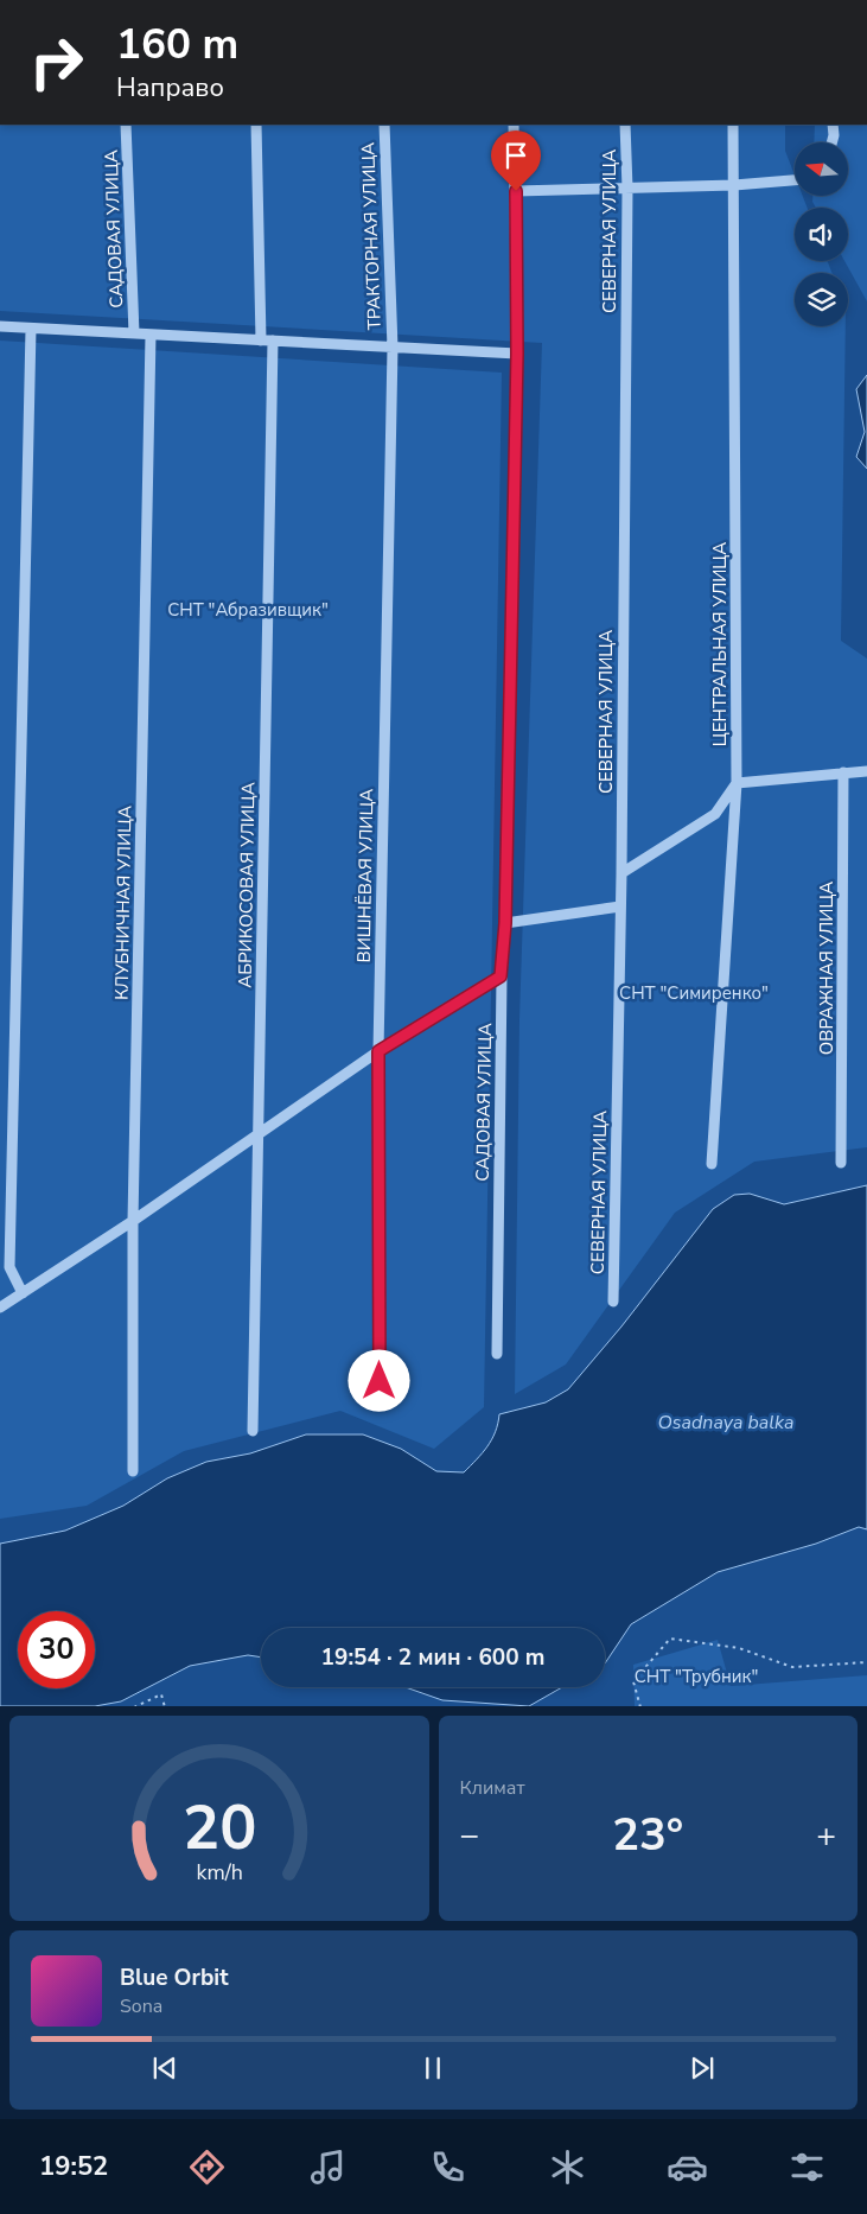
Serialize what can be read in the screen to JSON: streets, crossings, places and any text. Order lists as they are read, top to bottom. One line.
{"streets":{"street":["САДОВАЯ УЛИЦА","СЕВЕРНАЯ УЛИЦА","ТРАКТОРНАЯ УЛИЦА","ЦЕНТРАЛЬНАЯ УЛИЦА","ВИШНЁВАЯ УЛИЦА","АБРИКОСОВАЯ УЛИЦА","КЛУБНИЧНАЯ УЛИЦА","ОВРАЖНАЯ УЛИЦА"]},"crossings":[["ТРАКТОРНАЯ УЛИЦА","ВИШНЁВАЯ УЛИЦА"]],"water":["Osadnaya balka"],"parks":["СНТ \"Абразивщик\"","СНТ \"Симиренко\"","СНТ \"Трубник\""],"north":"left","page":{"turn":["160 m","Направо"],"limit":"30","trip":"19:54 · 2 мин · 600 m","tile":"Климат","heat":["−","23°","+"],"song":["Blue Orbit","Sona"],"tabs":"19:52","gauge":["20","km/h"]}}
